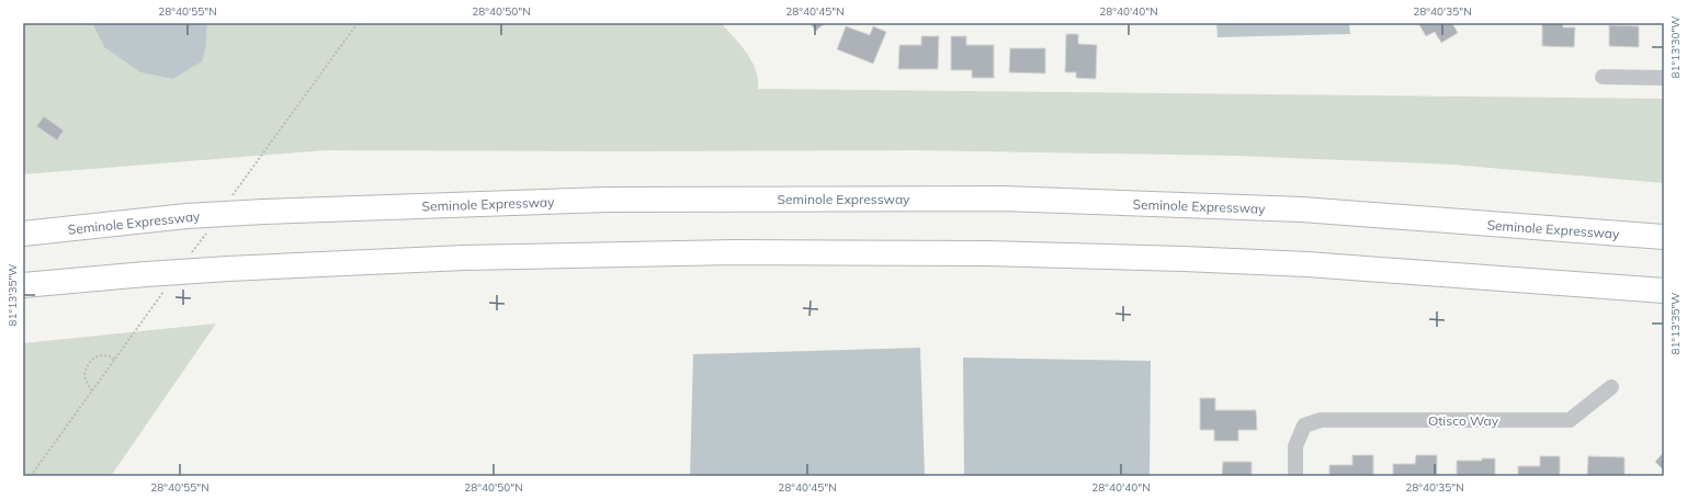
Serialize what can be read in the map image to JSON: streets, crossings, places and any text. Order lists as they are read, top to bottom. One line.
{"streets":{"highway":["Seminole Expressway"],"street":["Otisco Way"]},"coordinates":["28°40'55\"N","28°40'50\"N","28°40'45\"N","28°40'40\"N","28°40'35\"N","81°13'30\"W","81°13'35\"W"]}
